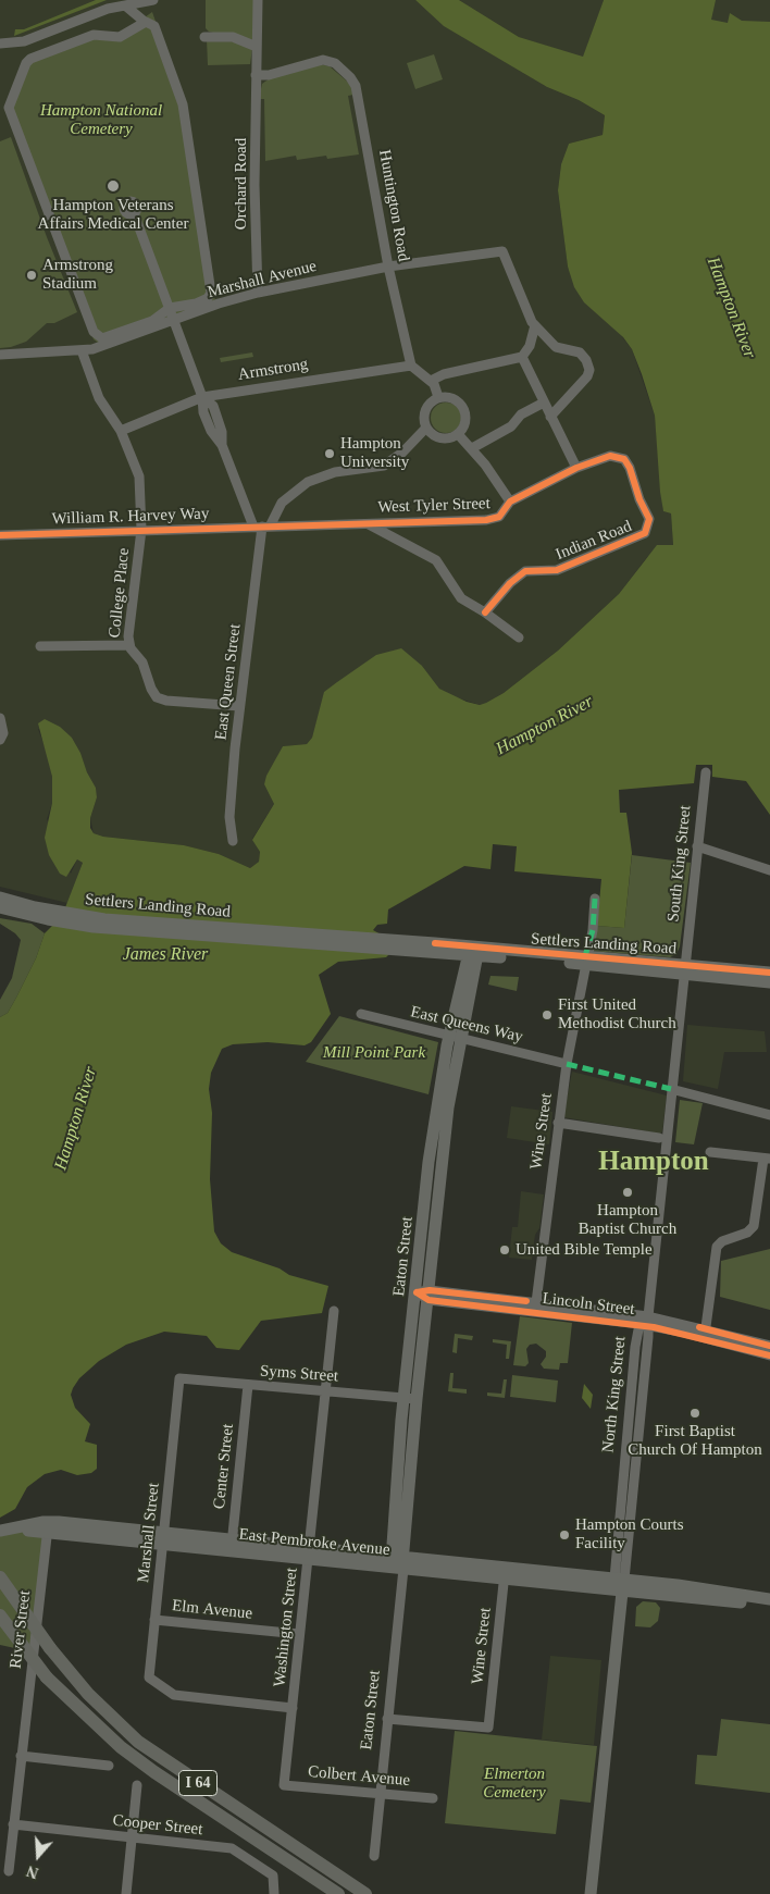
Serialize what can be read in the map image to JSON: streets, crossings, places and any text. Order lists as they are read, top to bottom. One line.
{"streets":{"highway":["I 64"],"main road":["Settlers Landing Road","Eaton Street","North King Street","East Pembroke Avenue"],"street":["Orchard Road","Huntington Road","Marshall Avenue","Armstrong","West Tyler Street","William R. Harvey Way","Indian Road","College Place","East Queen Street","South King Street","East Queens Way","Wine Street","Lincoln Street","Syms Street","Center Street","Marshall Street","Elm Avenue","Washington Street","River Street","Colbert Avenue","Cooper Street"]},"crossings":[["Orchard Road","Huntington Road"],["Orchard Road","Marshall Avenue"],["Huntington Road","Marshall Avenue"],["Huntington Road","Armstrong"],["Marshall Avenue","College Place"],["Armstrong","College Place"],["West Tyler Street","William R. Harvey Way"],["West Tyler Street","Indian Road"],["West Tyler Street","East Queen Street"],["William R. Harvey Way","College Place"],["William R. Harvey Way","East Queen Street"],["College Place","East Queen Street"],["South King Street","Settlers Landing Road"],["South King Street","North King Street"],["Settlers Landing Road","Wine Street"],["Settlers Landing Road","Eaton Street"],["East Queens Way","Wine Street"],["East Queens Way","Eaton Street"],["Wine Street","Eaton Street"],["Wine Street","Lincoln Street"],["Wine Street","East Pembroke Avenue"],["Eaton Street","Lincoln Street"],["Eaton Street","Syms Street"],["Eaton Street","East Pembroke Avenue"],["Eaton Street","Colbert Avenue"],["Lincoln Street","North King Street"],["Syms Street","Center Street"],["Syms Street","Marshall Street"],["Syms Street","Washington Street"],["North King Street","East Pembroke Avenue"],["Center Street","East Pembroke Avenue"],["Marshall Street","East Pembroke Avenue"],["Marshall Street","Elm Avenue"],["Marshall Street","Washington Street"],["East Pembroke Avenue","Washington Street"],["East Pembroke Avenue","River Street"],["Elm Avenue","Washington Street"],["Washington Street","Colbert Avenue"],["River Street","Cooper Street"]],"districts":["Hampton"],"water":["Hampton River","James River"],"parks":["Hampton National Cemetery","Mill Point Park","Elmerton Cemetery"],"places":["Hampton Veterans Affairs Medical Center","Armstrong Stadium","Hampton University","First United Methodist Church","Hampton Baptist Church","United Bible Temple","First Baptist Church Of Hampton","Hampton Courts Facility"],"north":"bottom"}
